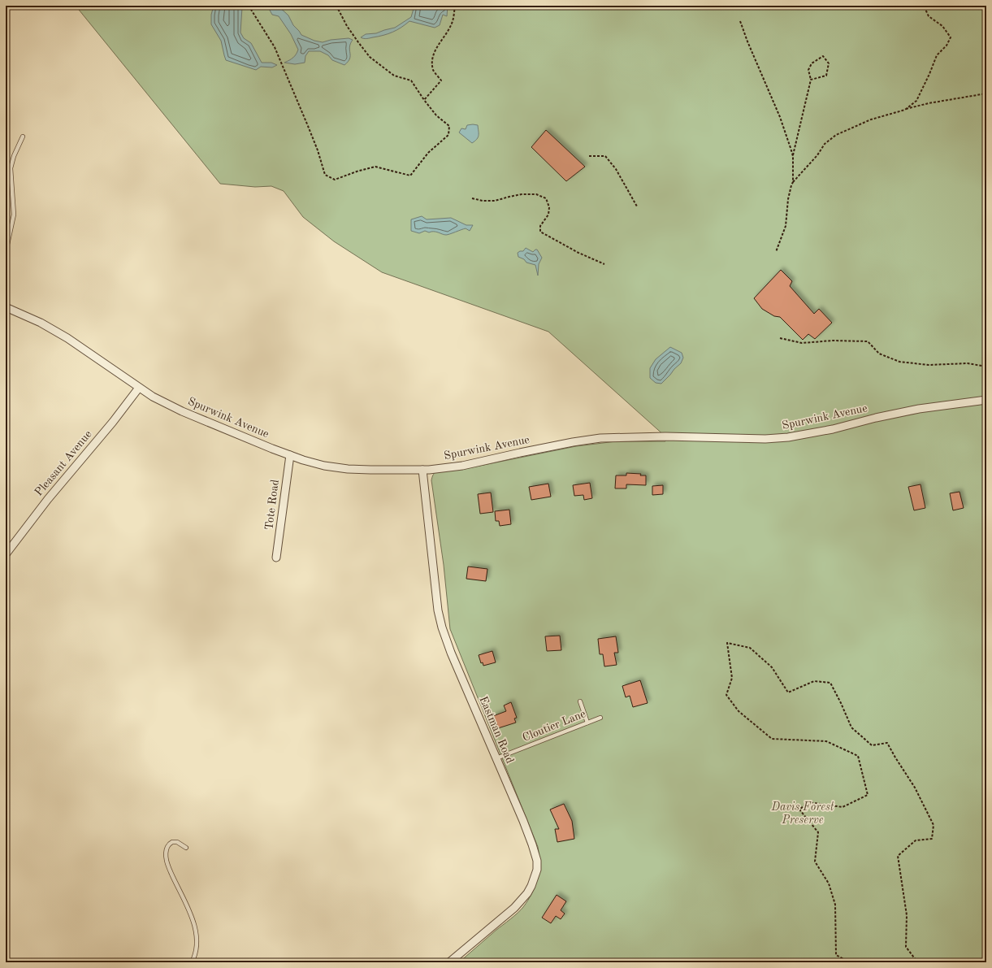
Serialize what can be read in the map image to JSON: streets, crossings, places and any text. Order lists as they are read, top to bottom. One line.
{"streets":{"street":["Spurwink Avenue","Pleasant Avenue","Tote Road","Eastman Road"],"lane":["Cloutier Lane"]},"crossings":[["Spurwink Avenue","Pleasant Avenue"],["Spurwink Avenue","Tote Road"],["Spurwink Avenue","Eastman Road"],["Cloutier Lane","Eastman Road"]],"parks":["Davis Forest Preserve"]}
